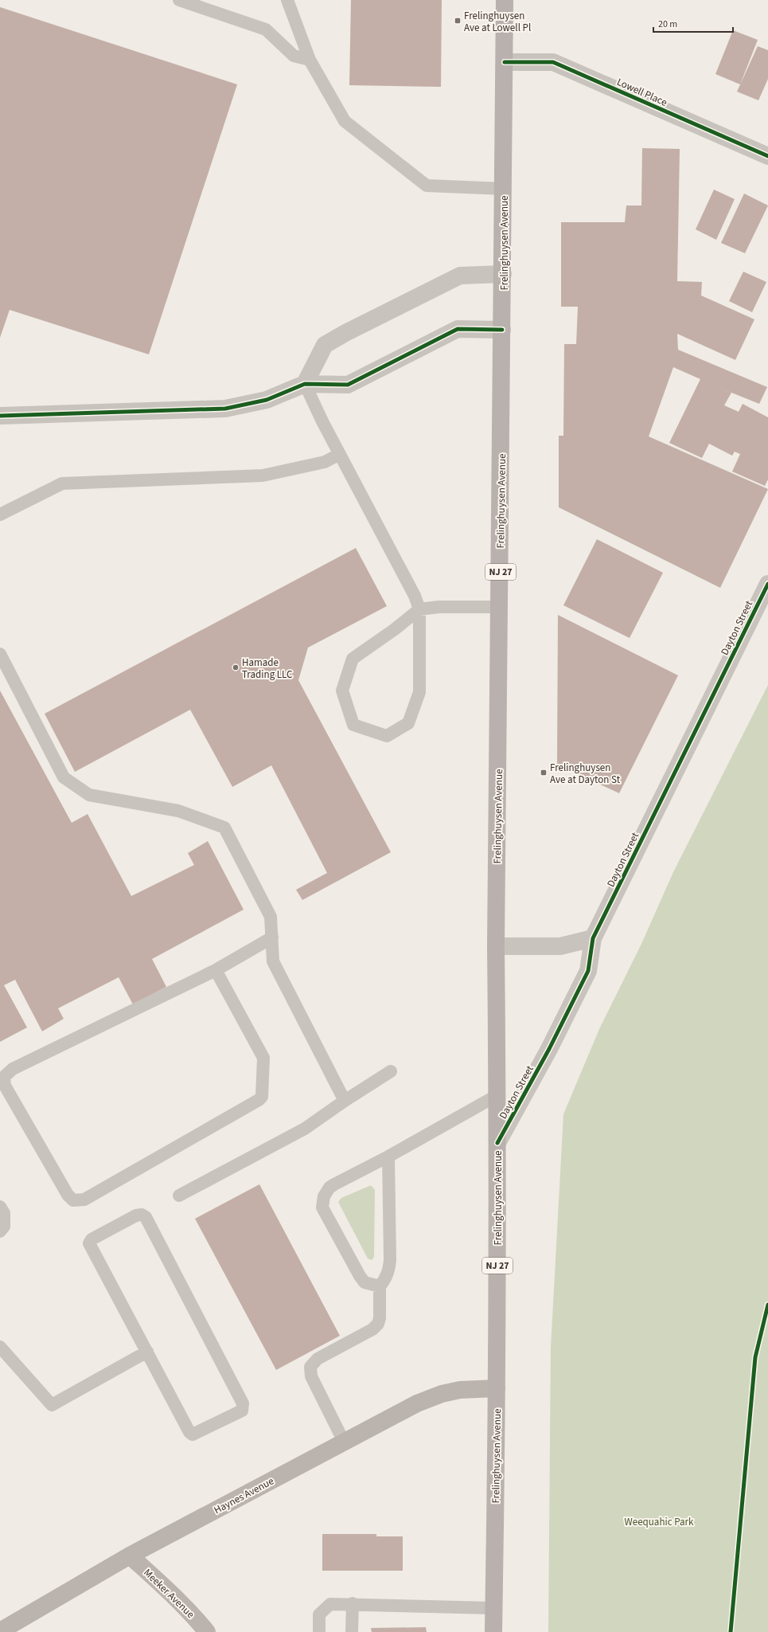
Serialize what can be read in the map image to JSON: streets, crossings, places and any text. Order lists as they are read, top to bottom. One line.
{"streets":{"main road":["Frelinghuysen Avenue","NJ 27","Haynes Avenue","Meeker Avenue"],"street":["Lowell Place","Dayton Street"]},"crossings":[["Lowell Place","Frelinghuysen Avenue"],["Frelinghuysen Avenue","Dayton Street"],["Frelinghuysen Avenue","Haynes Avenue"],["Haynes Avenue","Meeker Avenue"]],"parks":["Weequahic Park"],"places":{"transit":["Frelinghuysen Ave at Lowell Pl","Frelinghuysen Ave at Dayton St"],"other":["Hamade Trading LLC"]},"scale_bar":"20 m"}
